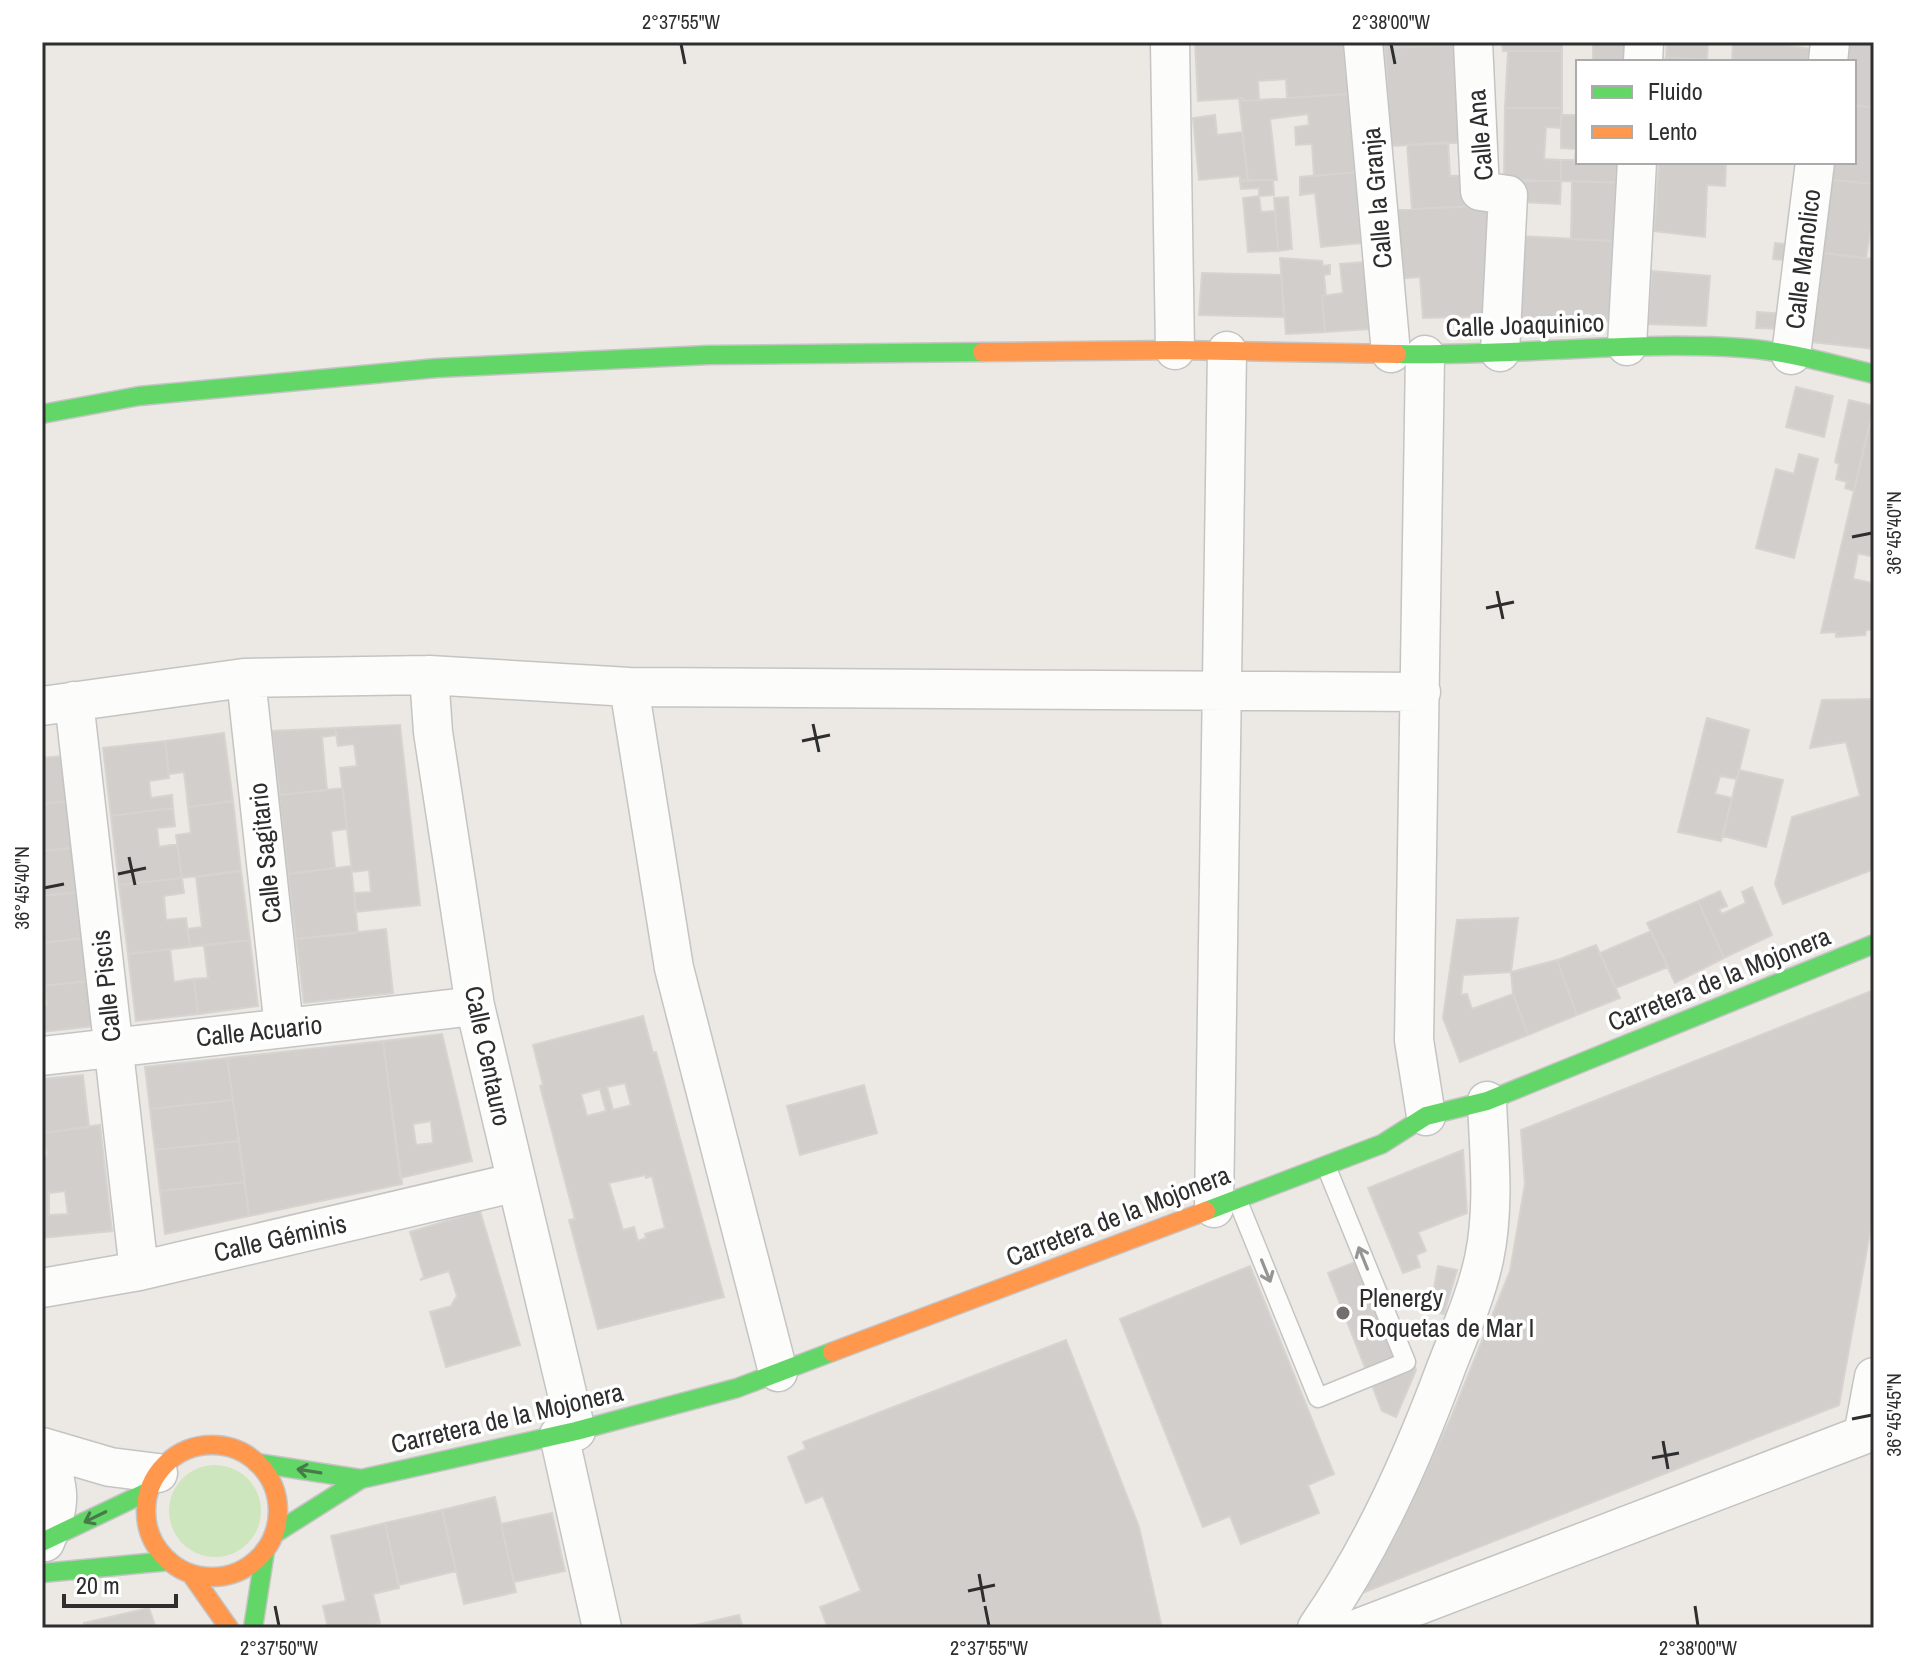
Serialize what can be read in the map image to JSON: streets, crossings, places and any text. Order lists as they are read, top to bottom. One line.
{"streets":{"street":["Calle Ana","Calle la Granja","Calle Manolico","Calle Joaquinico","Calle Sagitario","Carretera de la Mojonera","Calle Piscis","Calle Acuario","Calle Centauro","Calle Géminis"]},"crossings":[["Calle Ana","Calle Joaquinico"],["Calle la Granja","Calle Joaquinico"],["Calle la Granja","Carretera de la Mojonera"],["Calle Manolico","Calle Joaquinico"],["Calle Sagitario","Calle Acuario"],["Carretera de la Mojonera","Calle Centauro"],["Calle Piscis","Calle Acuario"],["Calle Piscis","Calle Géminis"],["Calle Acuario","Calle Centauro"],["Calle Centauro","Calle Géminis"]],"places":["Plenergy Roquetas de Mar I"],"legend":["Fluido","Lento"],"scale_bar":"20 m","coordinates":["2°37'55\"W","2°38'00\"W","36°45'40\"N","36°45'45\"N","2°37'50\"W"]}
